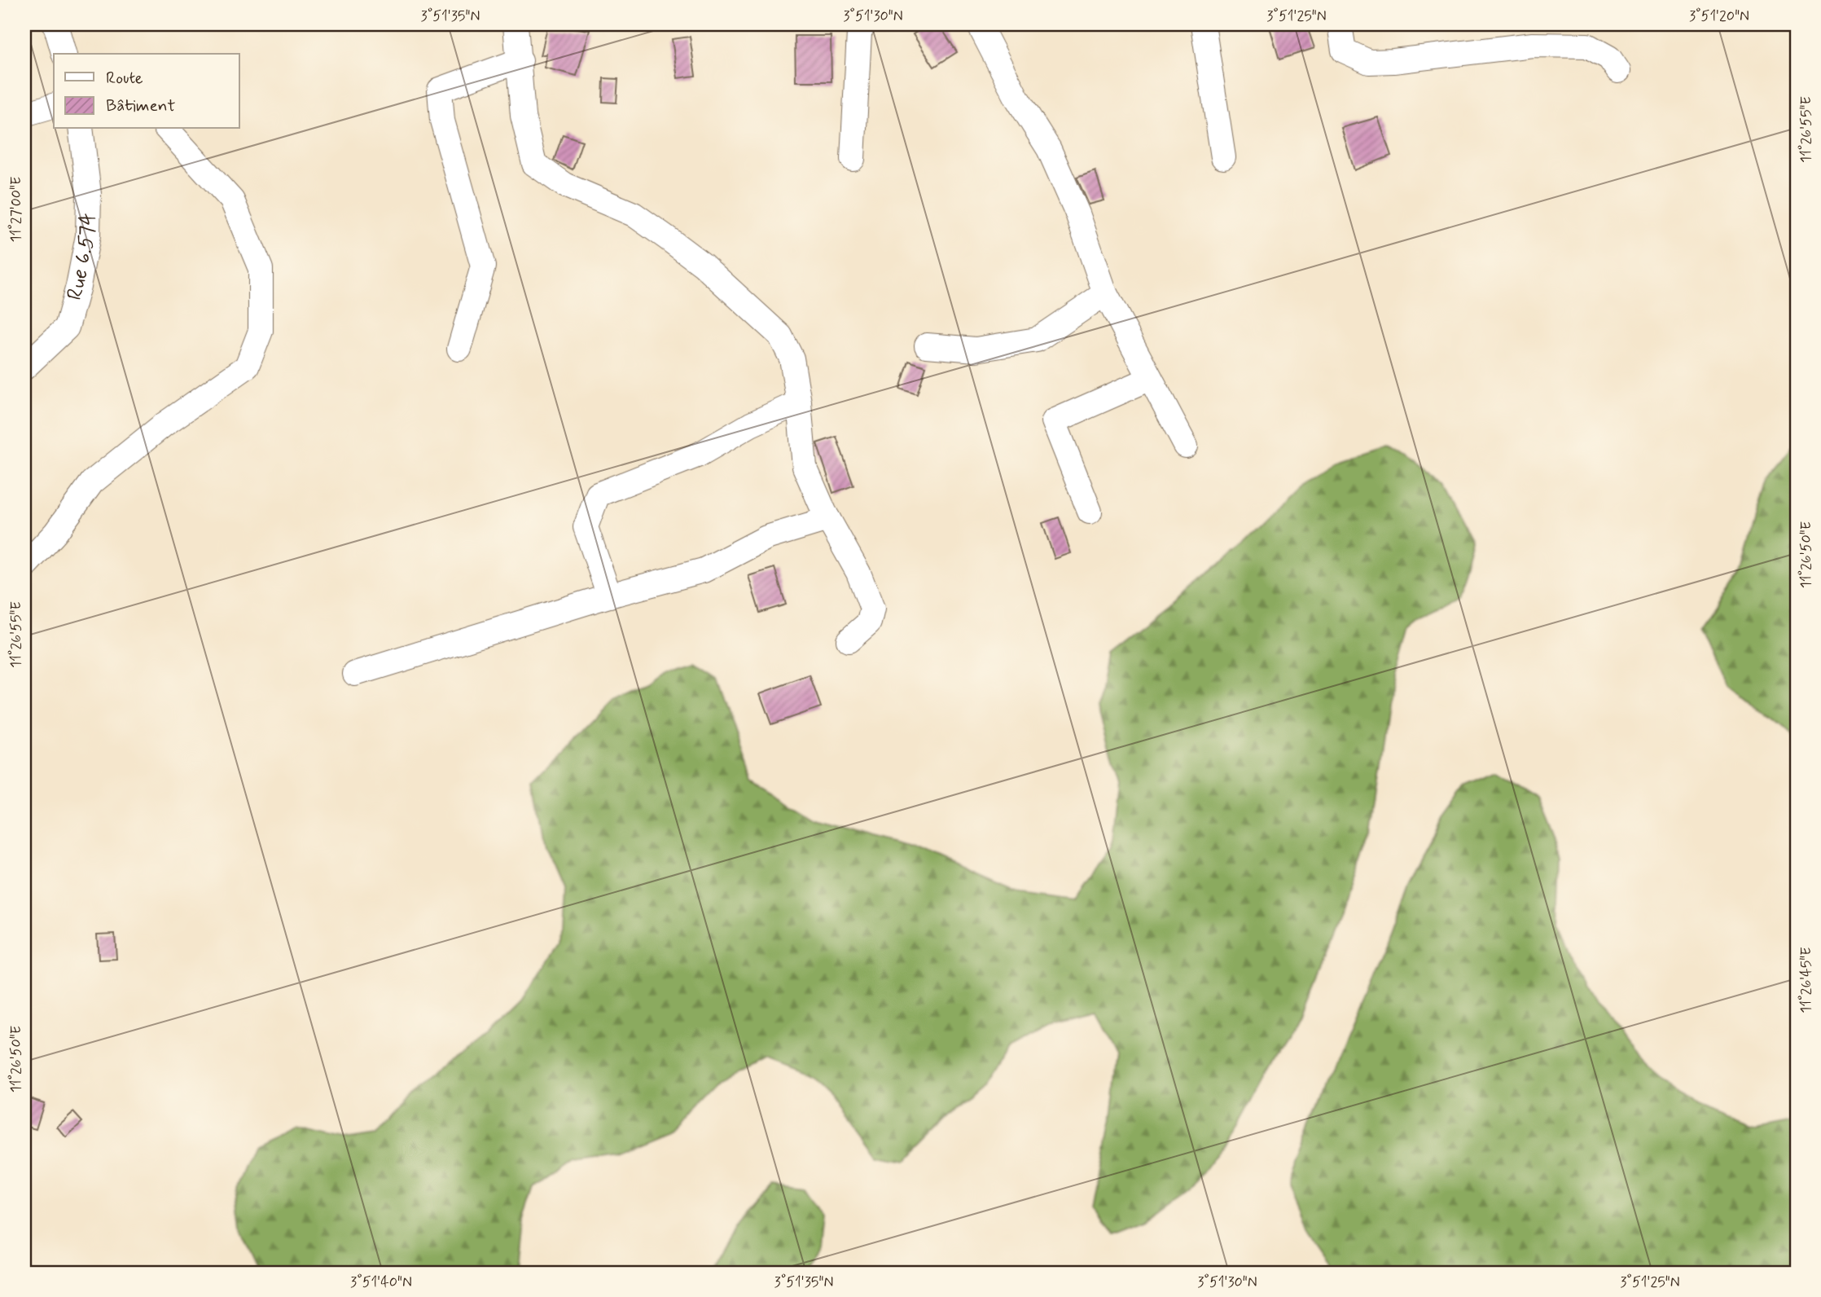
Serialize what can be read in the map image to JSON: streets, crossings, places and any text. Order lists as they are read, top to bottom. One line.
{"streets":{"street":["Rue 6.574"]},"legend":["Route","Bâtiment"],"coordinates":["3°51'35\"N","3°51'30\"N","3°51'25\"N","3°51'20\"N","11°26'55\"E","11°27'00\"E","11°26'50\"E","11°26'45\"E","3°51'40\"N"]}
